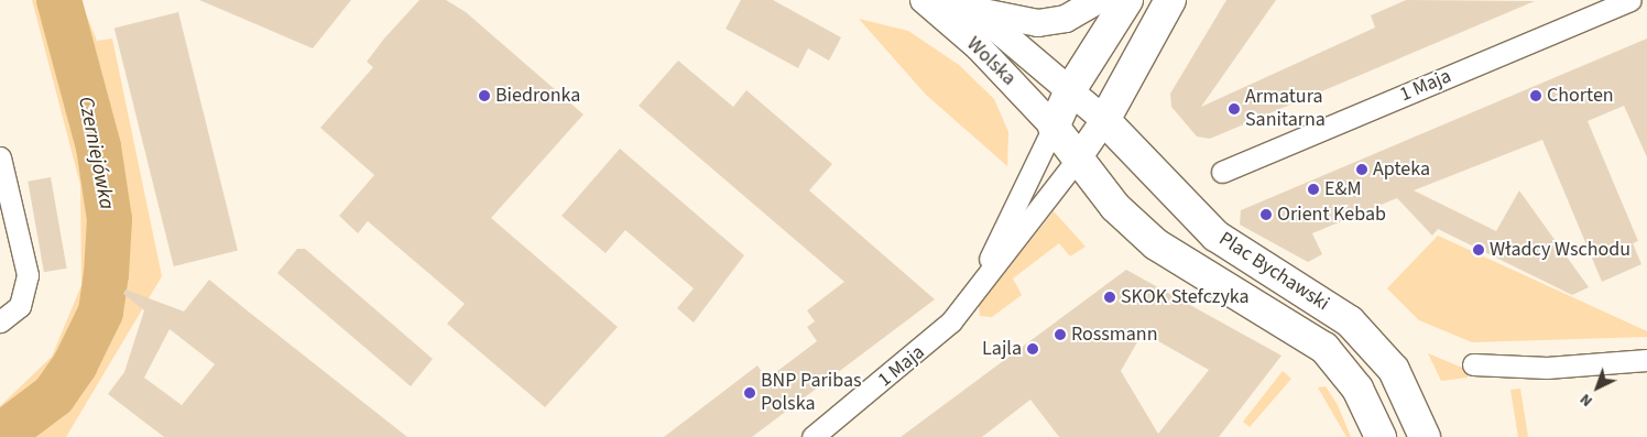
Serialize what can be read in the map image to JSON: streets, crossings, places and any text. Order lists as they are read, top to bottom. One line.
{"streets":{"main road":["Plac Bychawski"],"street":["Wolska","1 Maja"]},"crossings":[["Wolska","1 Maja"],["Wolska","Plac Bychawski"],["1 Maja","Plac Bychawski"]],"water":["Czerniejówka"],"places":["Biedronka","Chorten","Armatura Sanitarna","Apteka","E&M","Orient Kebab","Władcy Wschodu","SKOK Stefczyka","Rossmann","Lajla","BNP Paribas Polska"],"north":"bottom left"}
